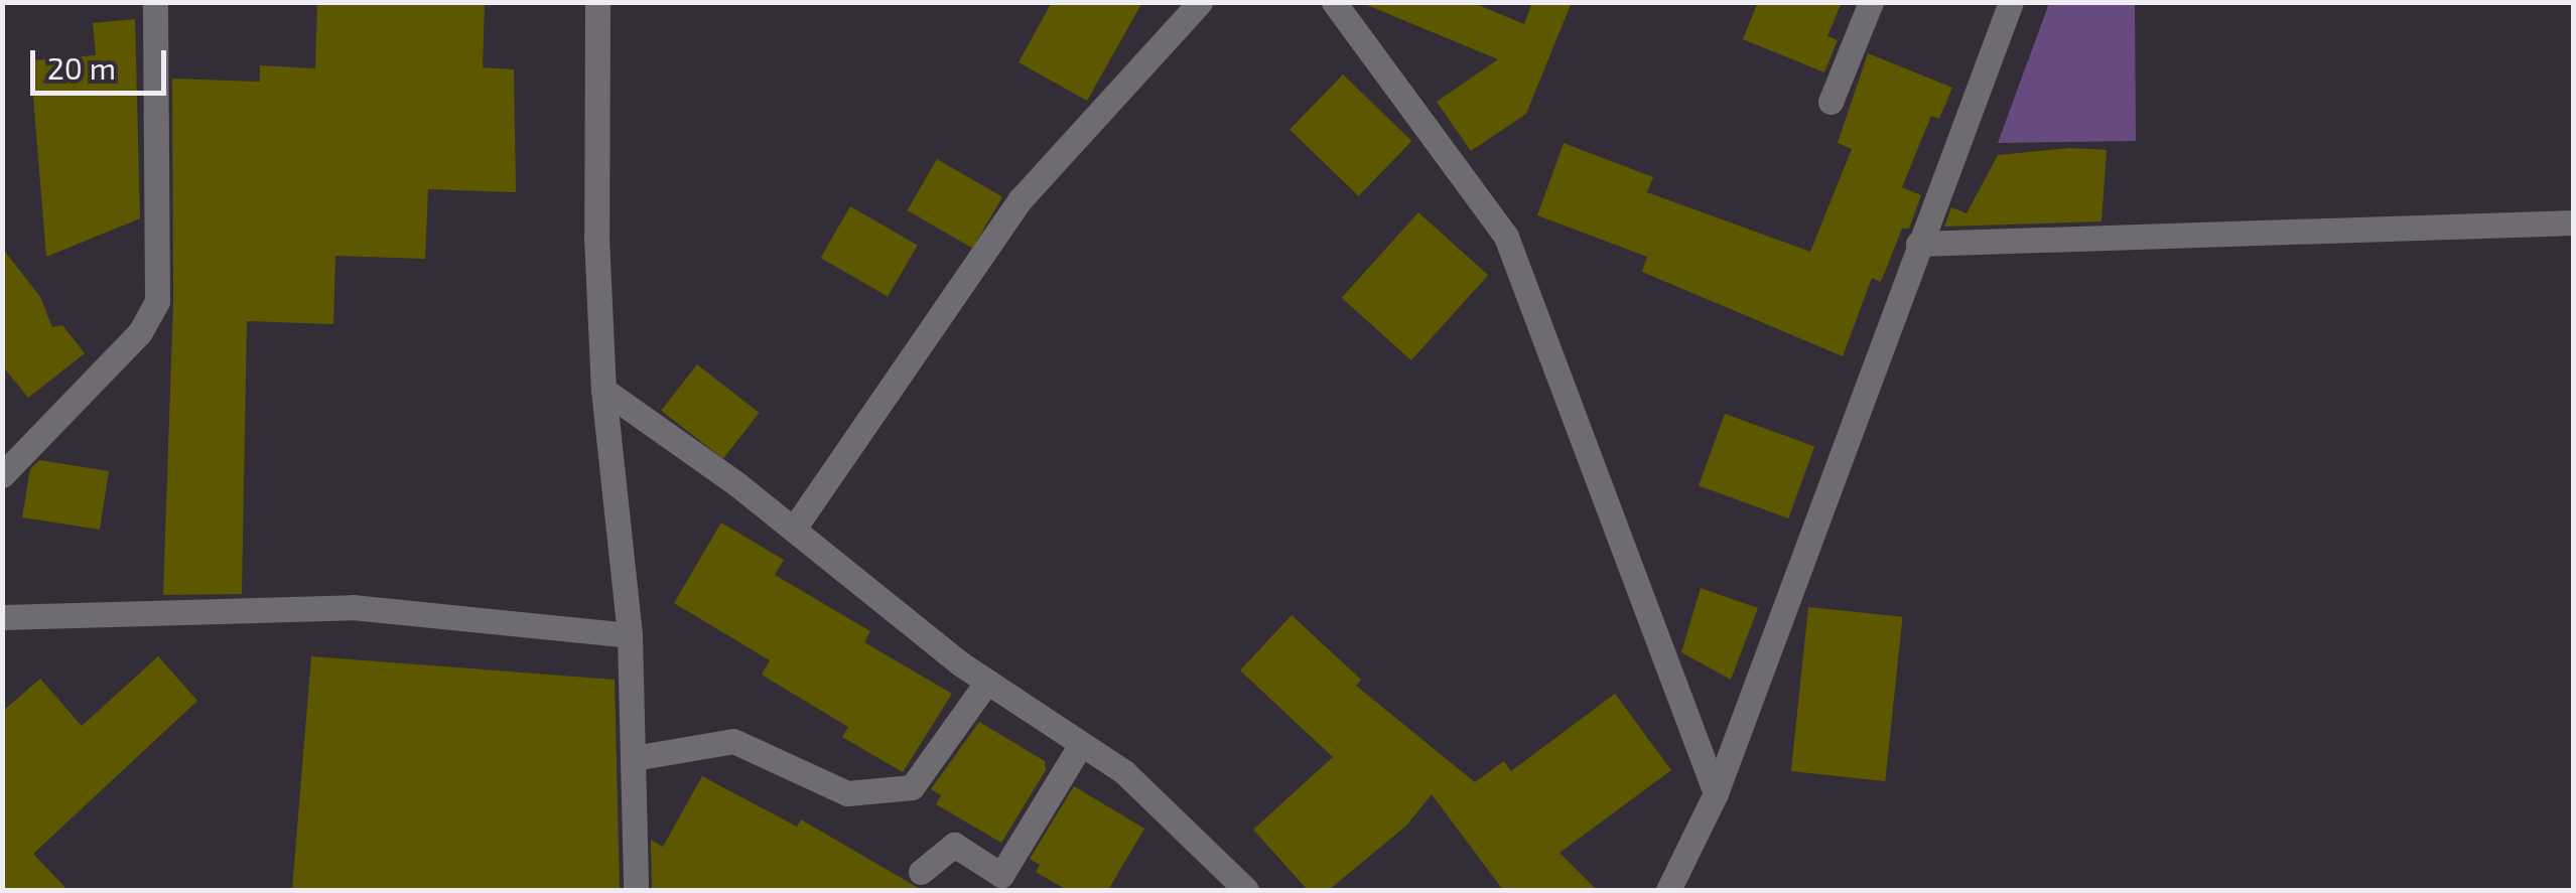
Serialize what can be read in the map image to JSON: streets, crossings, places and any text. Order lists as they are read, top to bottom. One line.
{"scale_bar":"20 m"}
